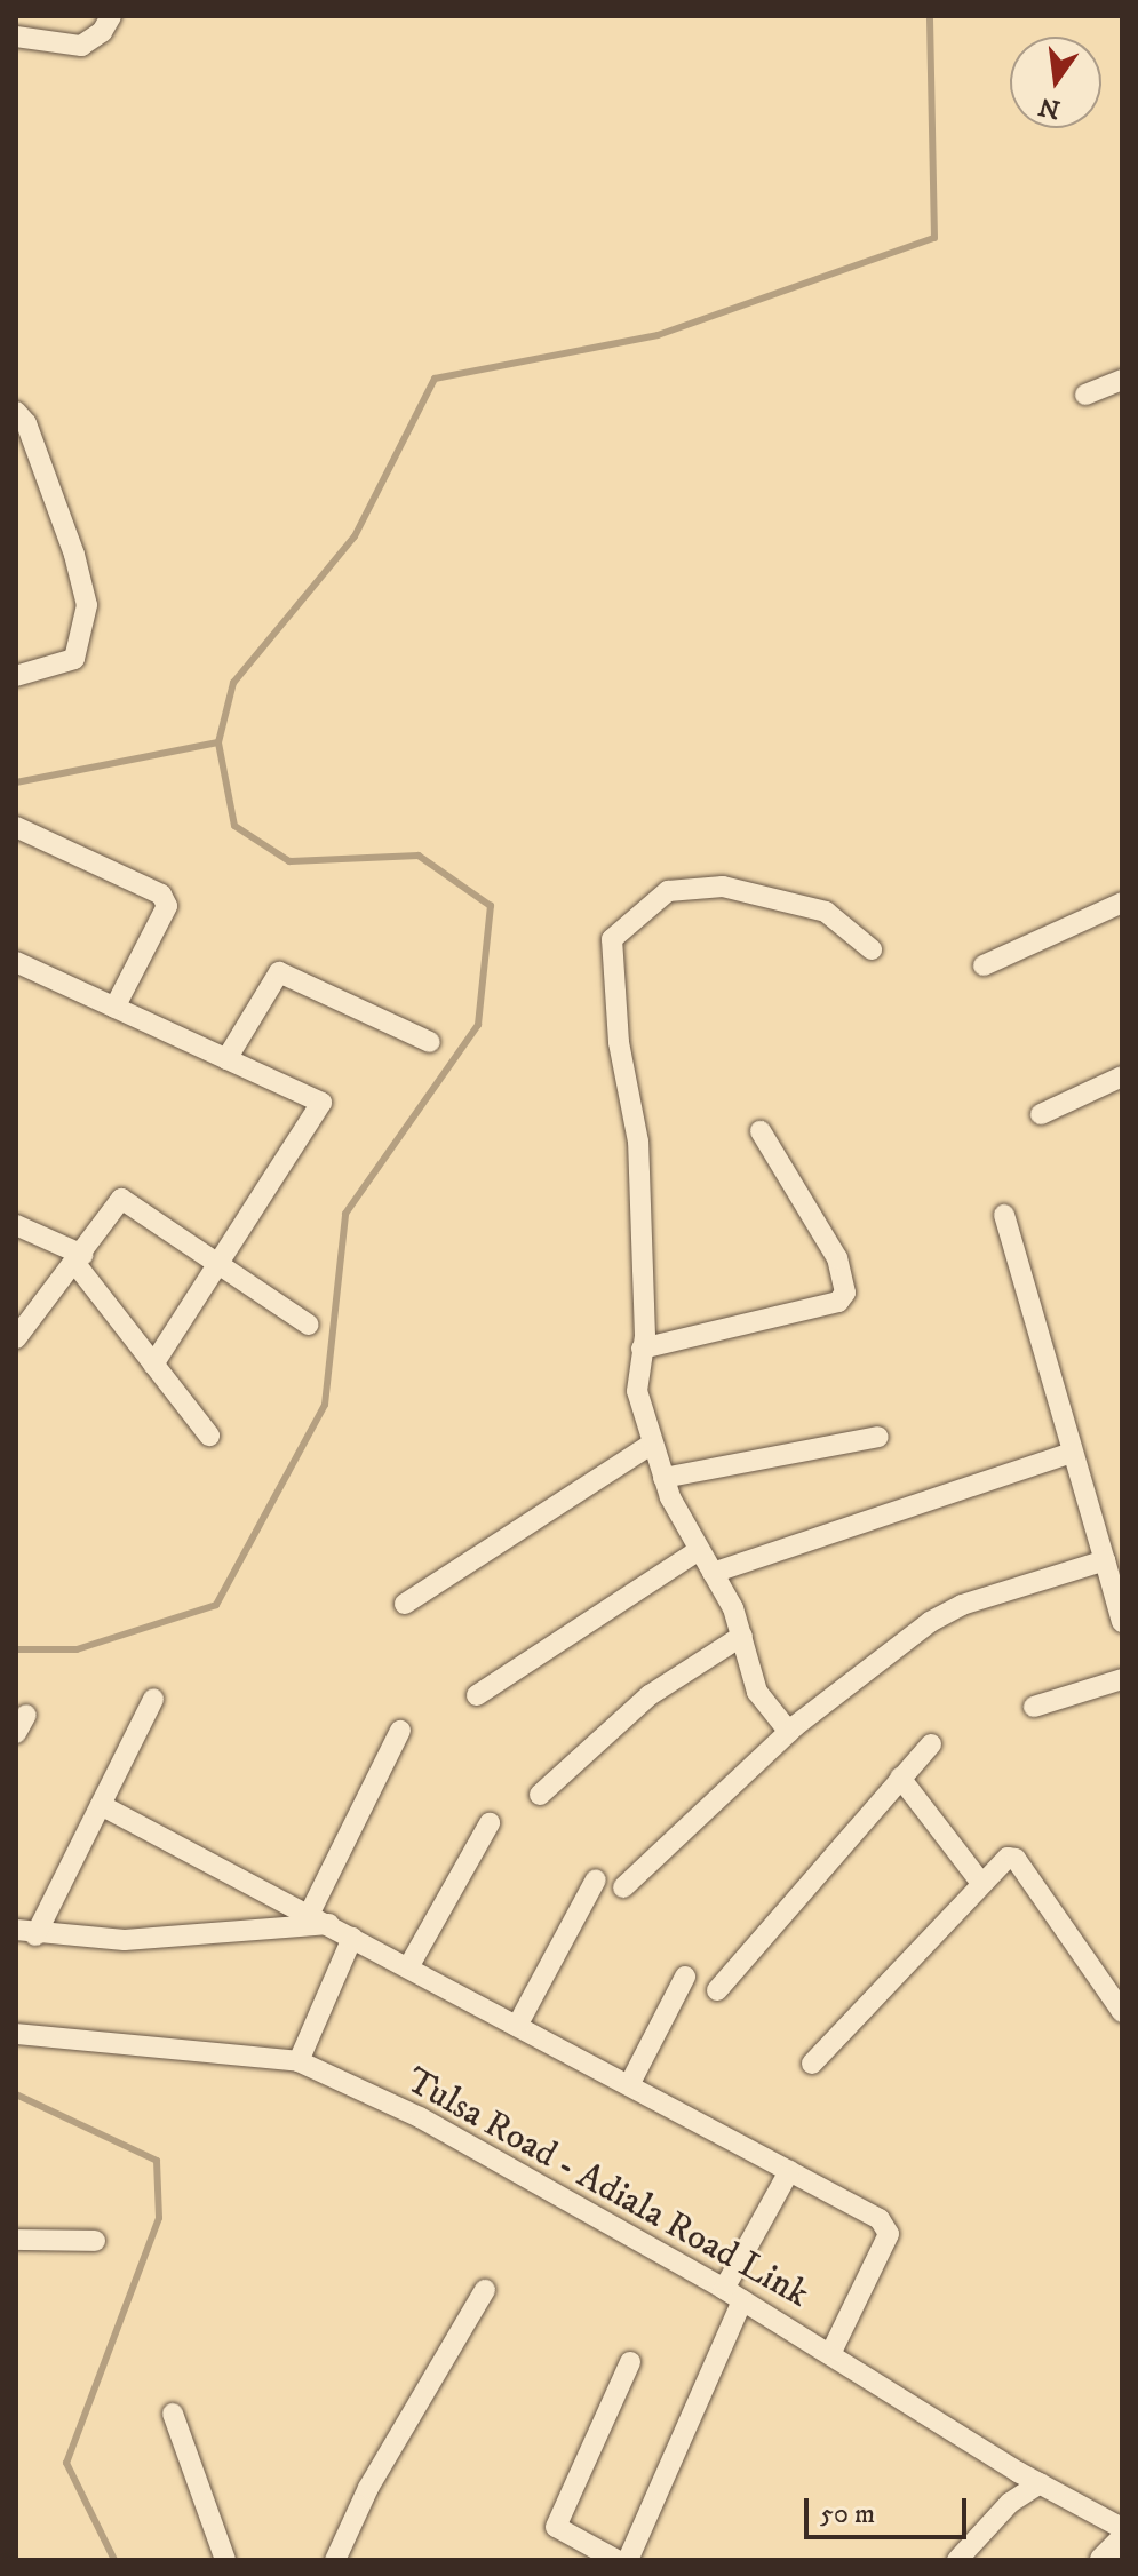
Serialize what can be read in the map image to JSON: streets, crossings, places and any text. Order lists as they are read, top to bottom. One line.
{"streets":{"street":["Tulsa Road - Adiala Road Link"]},"scale_bar":"50 m","north":"bottom"}
